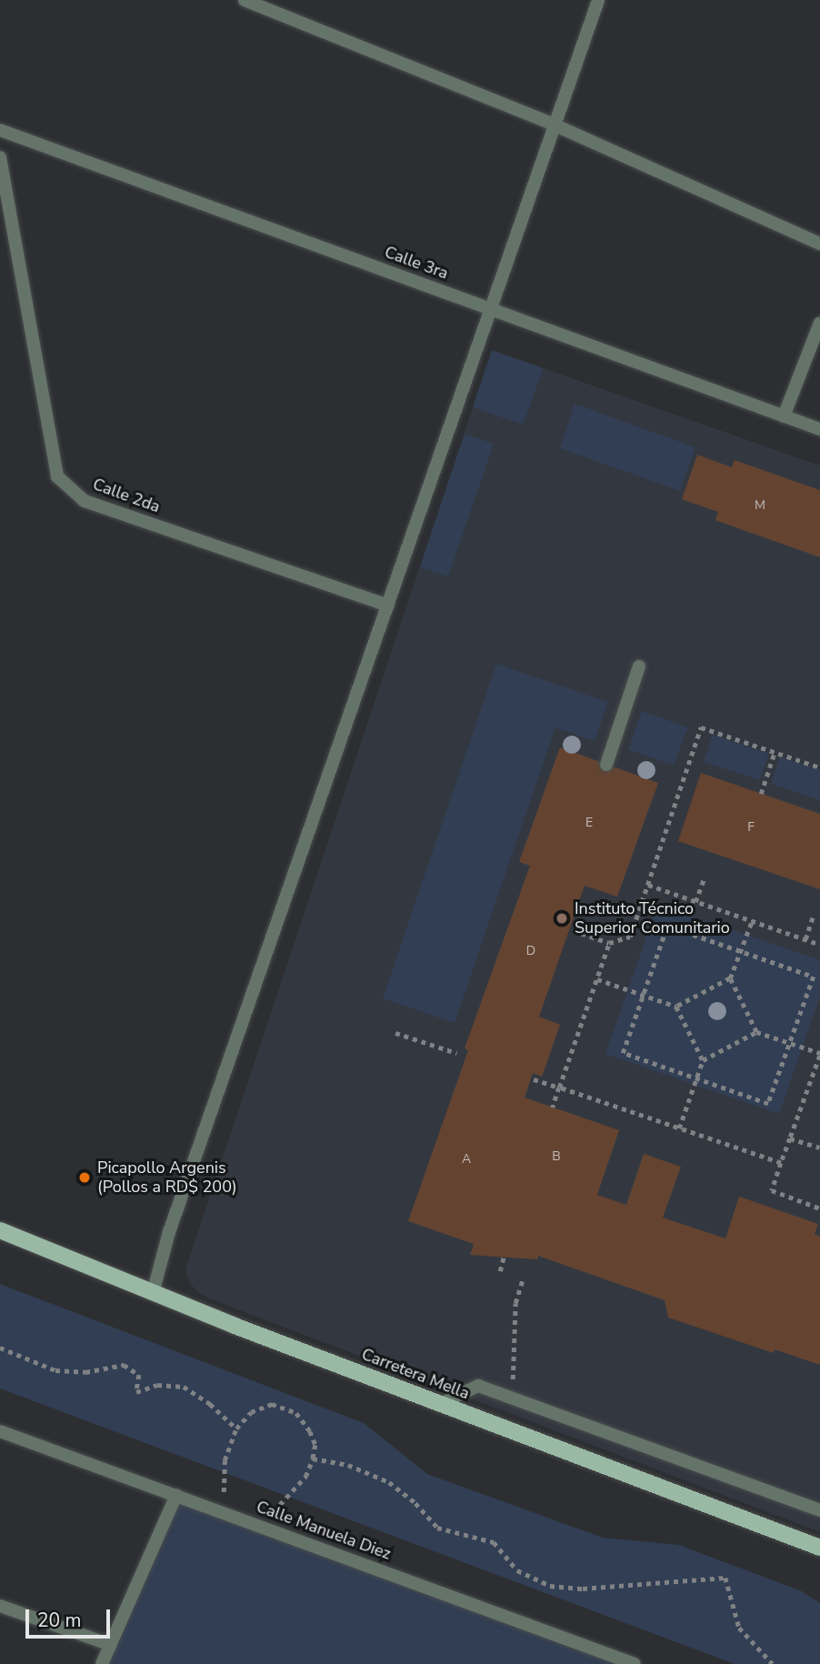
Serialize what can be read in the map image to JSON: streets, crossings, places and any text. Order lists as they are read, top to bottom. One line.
{"streets":{"main road":["Carretera Mella"],"street":["Calle 3ra","Calle 2da","Calle Manuela Diez"]},"places":["Instituto Técnico Superior Comunitario","Picapollo Argenis (Pollos a RD$ 200)"],"house_numbers":["M","E","F","D","B","A"],"scale_bar":"20 m"}
